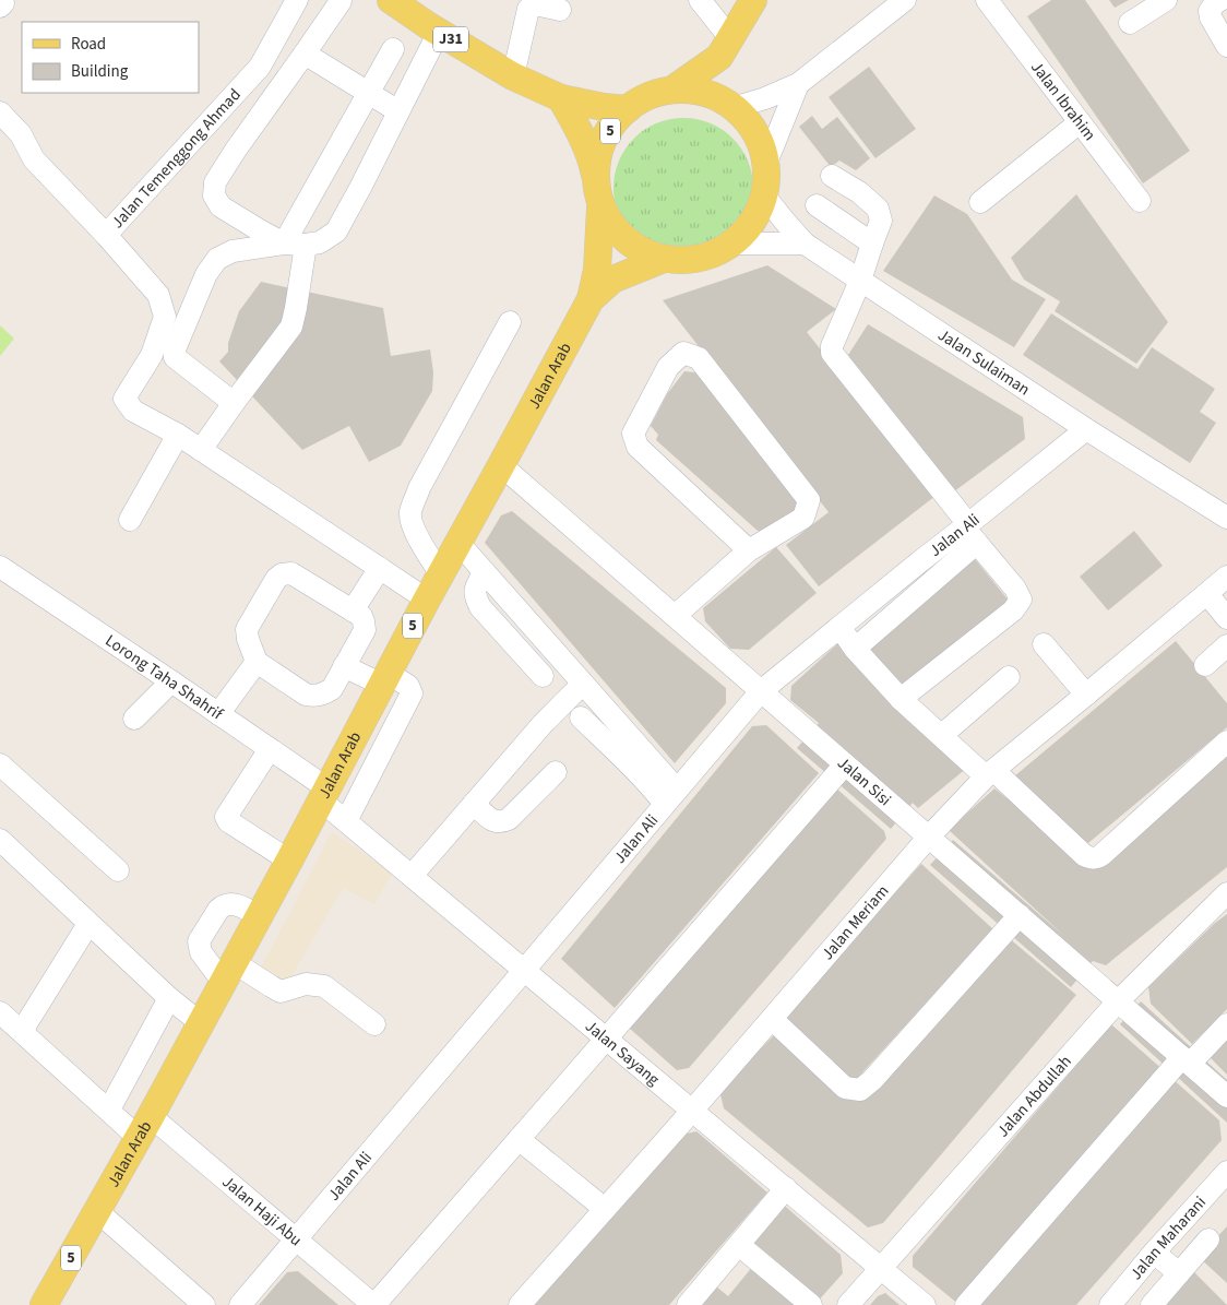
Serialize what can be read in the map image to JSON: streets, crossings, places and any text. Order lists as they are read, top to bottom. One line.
{"streets":{"main road":["J31","5","Jalan Arab"],"street":["Jalan Ibrahim","Jalan Temenggong Ahmad","Jalan Sulaiman","Jalan Ali","Lorong Taha Shahrif","Jalan Sisi","Jalan Meriam","Jalan Sayang","Jalan Abdullah","Jalan Haji Abu","Jalan Maharani"]},"crossings":[["J31","5"],["J31","Jalan Sulaiman"],["J31","Jalan Arab"],["5","Jalan Sulaiman"],["5","Jalan Arab"],["Jalan Sulaiman","Jalan Arab"],["Jalan Sulaiman","Jalan Ali"],["Jalan Arab","Lorong Taha Shahrif"],["Jalan Arab","Jalan Sisi"],["Jalan Arab","Jalan Sayang"],["Jalan Arab","Jalan Haji Abu"],["Jalan Ali","Jalan Sisi"],["Jalan Ali","Jalan Sayang"],["Jalan Ali","Jalan Haji Abu"],["Lorong Taha Shahrif","Jalan Sayang"],["Jalan Sisi","Jalan Meriam"],["Jalan Sisi","Jalan Abdullah"],["Jalan Meriam","Jalan Sayang"],["Jalan Sayang","Jalan Abdullah"]],"legend":["Road","Building"]}
